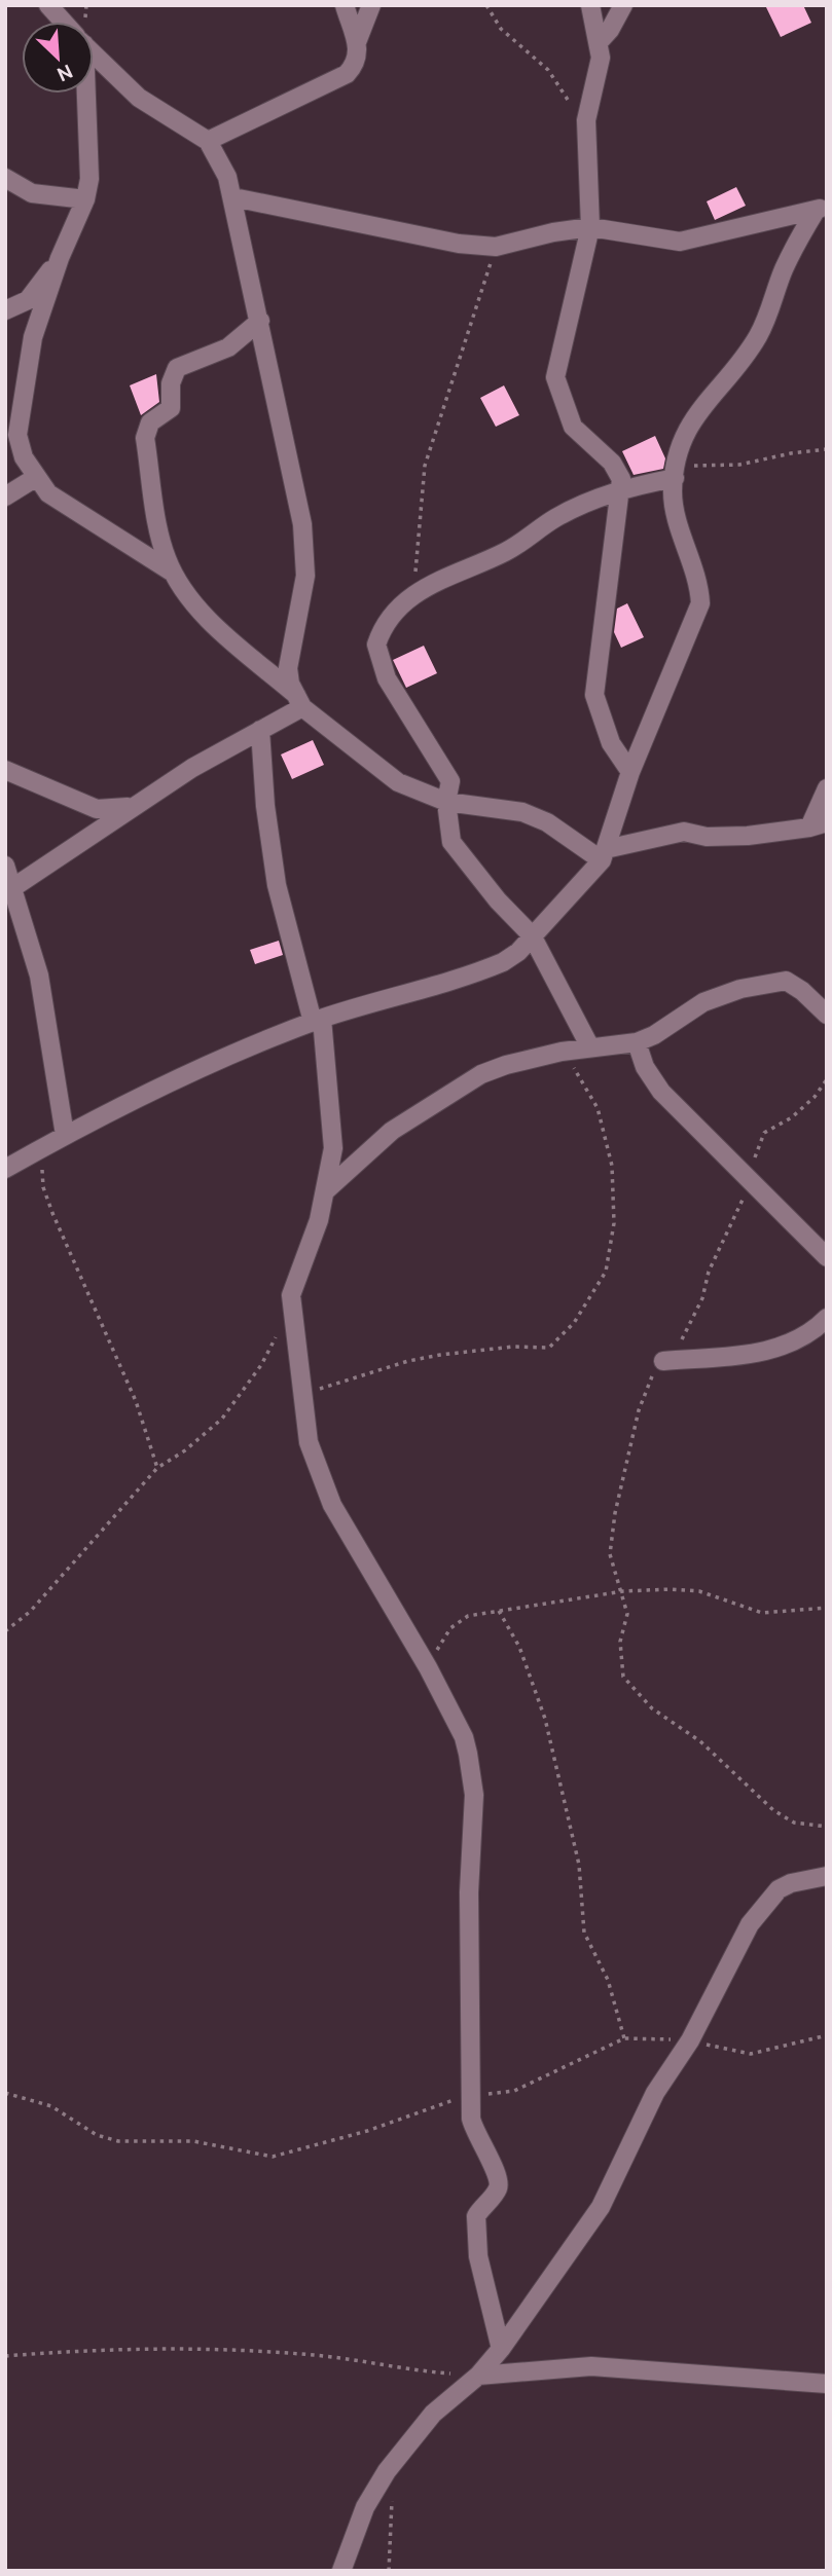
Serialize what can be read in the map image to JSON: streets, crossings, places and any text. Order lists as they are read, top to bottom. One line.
{"north":"bottom right"}
